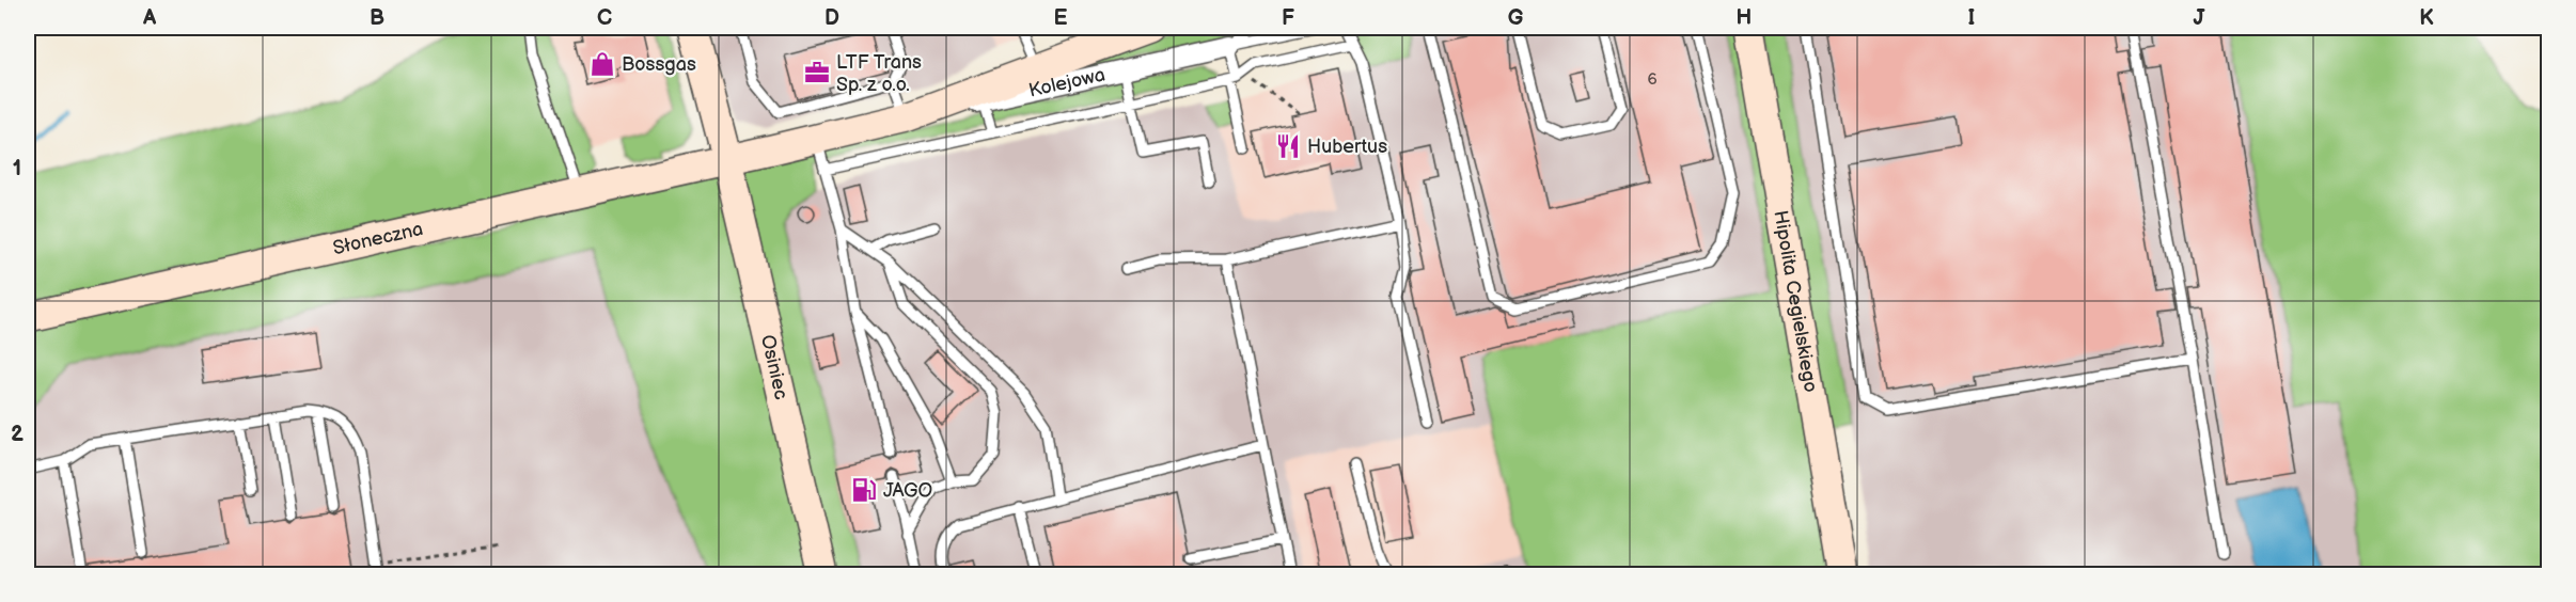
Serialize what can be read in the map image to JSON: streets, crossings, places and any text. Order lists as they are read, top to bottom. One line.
{"streets":{"street":["Kolejowa","Słoneczna","Hipolita Cegielskiego","Osiniec"]},"crossings":[["Kolejowa","Słoneczna"],["Kolejowa","Osiniec"],["Słoneczna","Osiniec"]],"places":{"shop":["Bossgas"],"office":["LTF Trans Sp. z o.o."],"restaurant":["Hubertus"],"fuel station":["JAGO"]},"house_numbers":["6"],"grid":{"columns":["A","B","C","D","E","F","G","H","I","J","K"],"rows":["1","2"]}}
